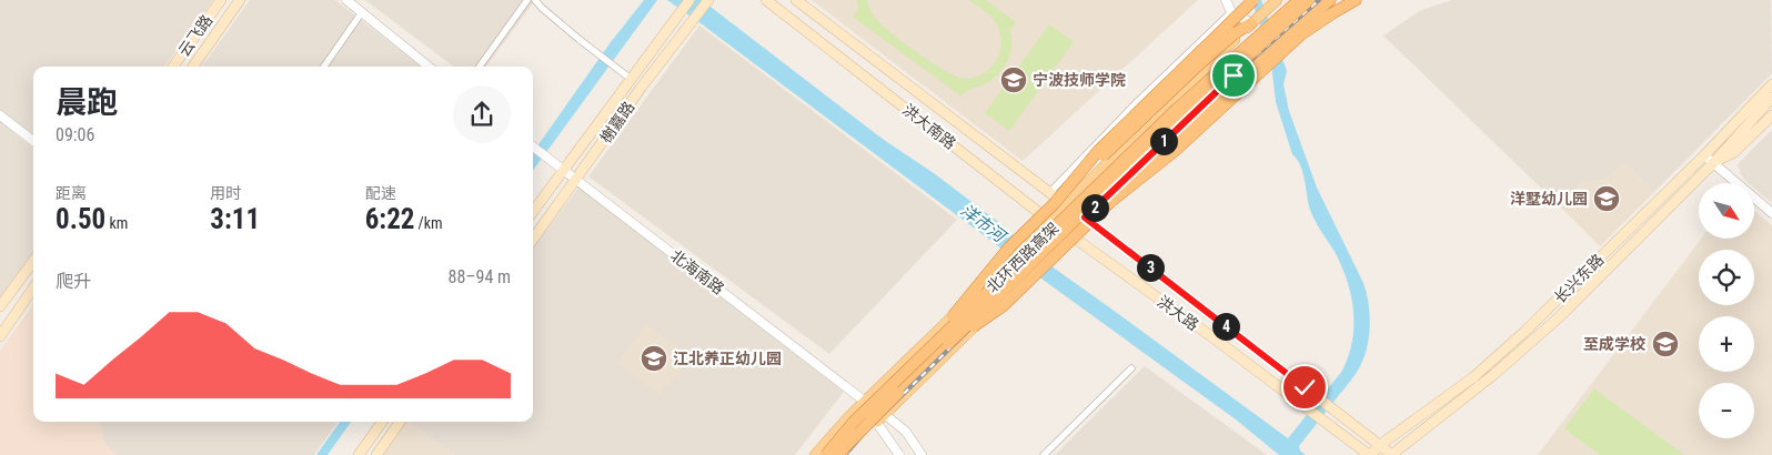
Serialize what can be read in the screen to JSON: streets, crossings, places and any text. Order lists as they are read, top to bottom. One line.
{"streets":{"highway":["北环西路高架"],"main road":["云飞路","榭嘉路","洪大南路","长兴东路","洪大路"],"street":["北海南路"]},"crossings":[["榭嘉路","北海南路"],["洪大南路","洪大路"],["长兴东路","洪大路"]],"water":["洋市河"],"places":{"school or university":["宁波技师学院","洋墅幼儿园","至成学校","江北养正幼儿园"]},"north":"bottom right","page":{"heading":["晨跑","09:06"],"pins":["1","2","3","4"],"stats":[["距离","0.50 km"],["用时","3:11"],["配速","6:22 /km"]],"map_buttons":["+","−"],"chart":["爬升","88–94 m"]}}
